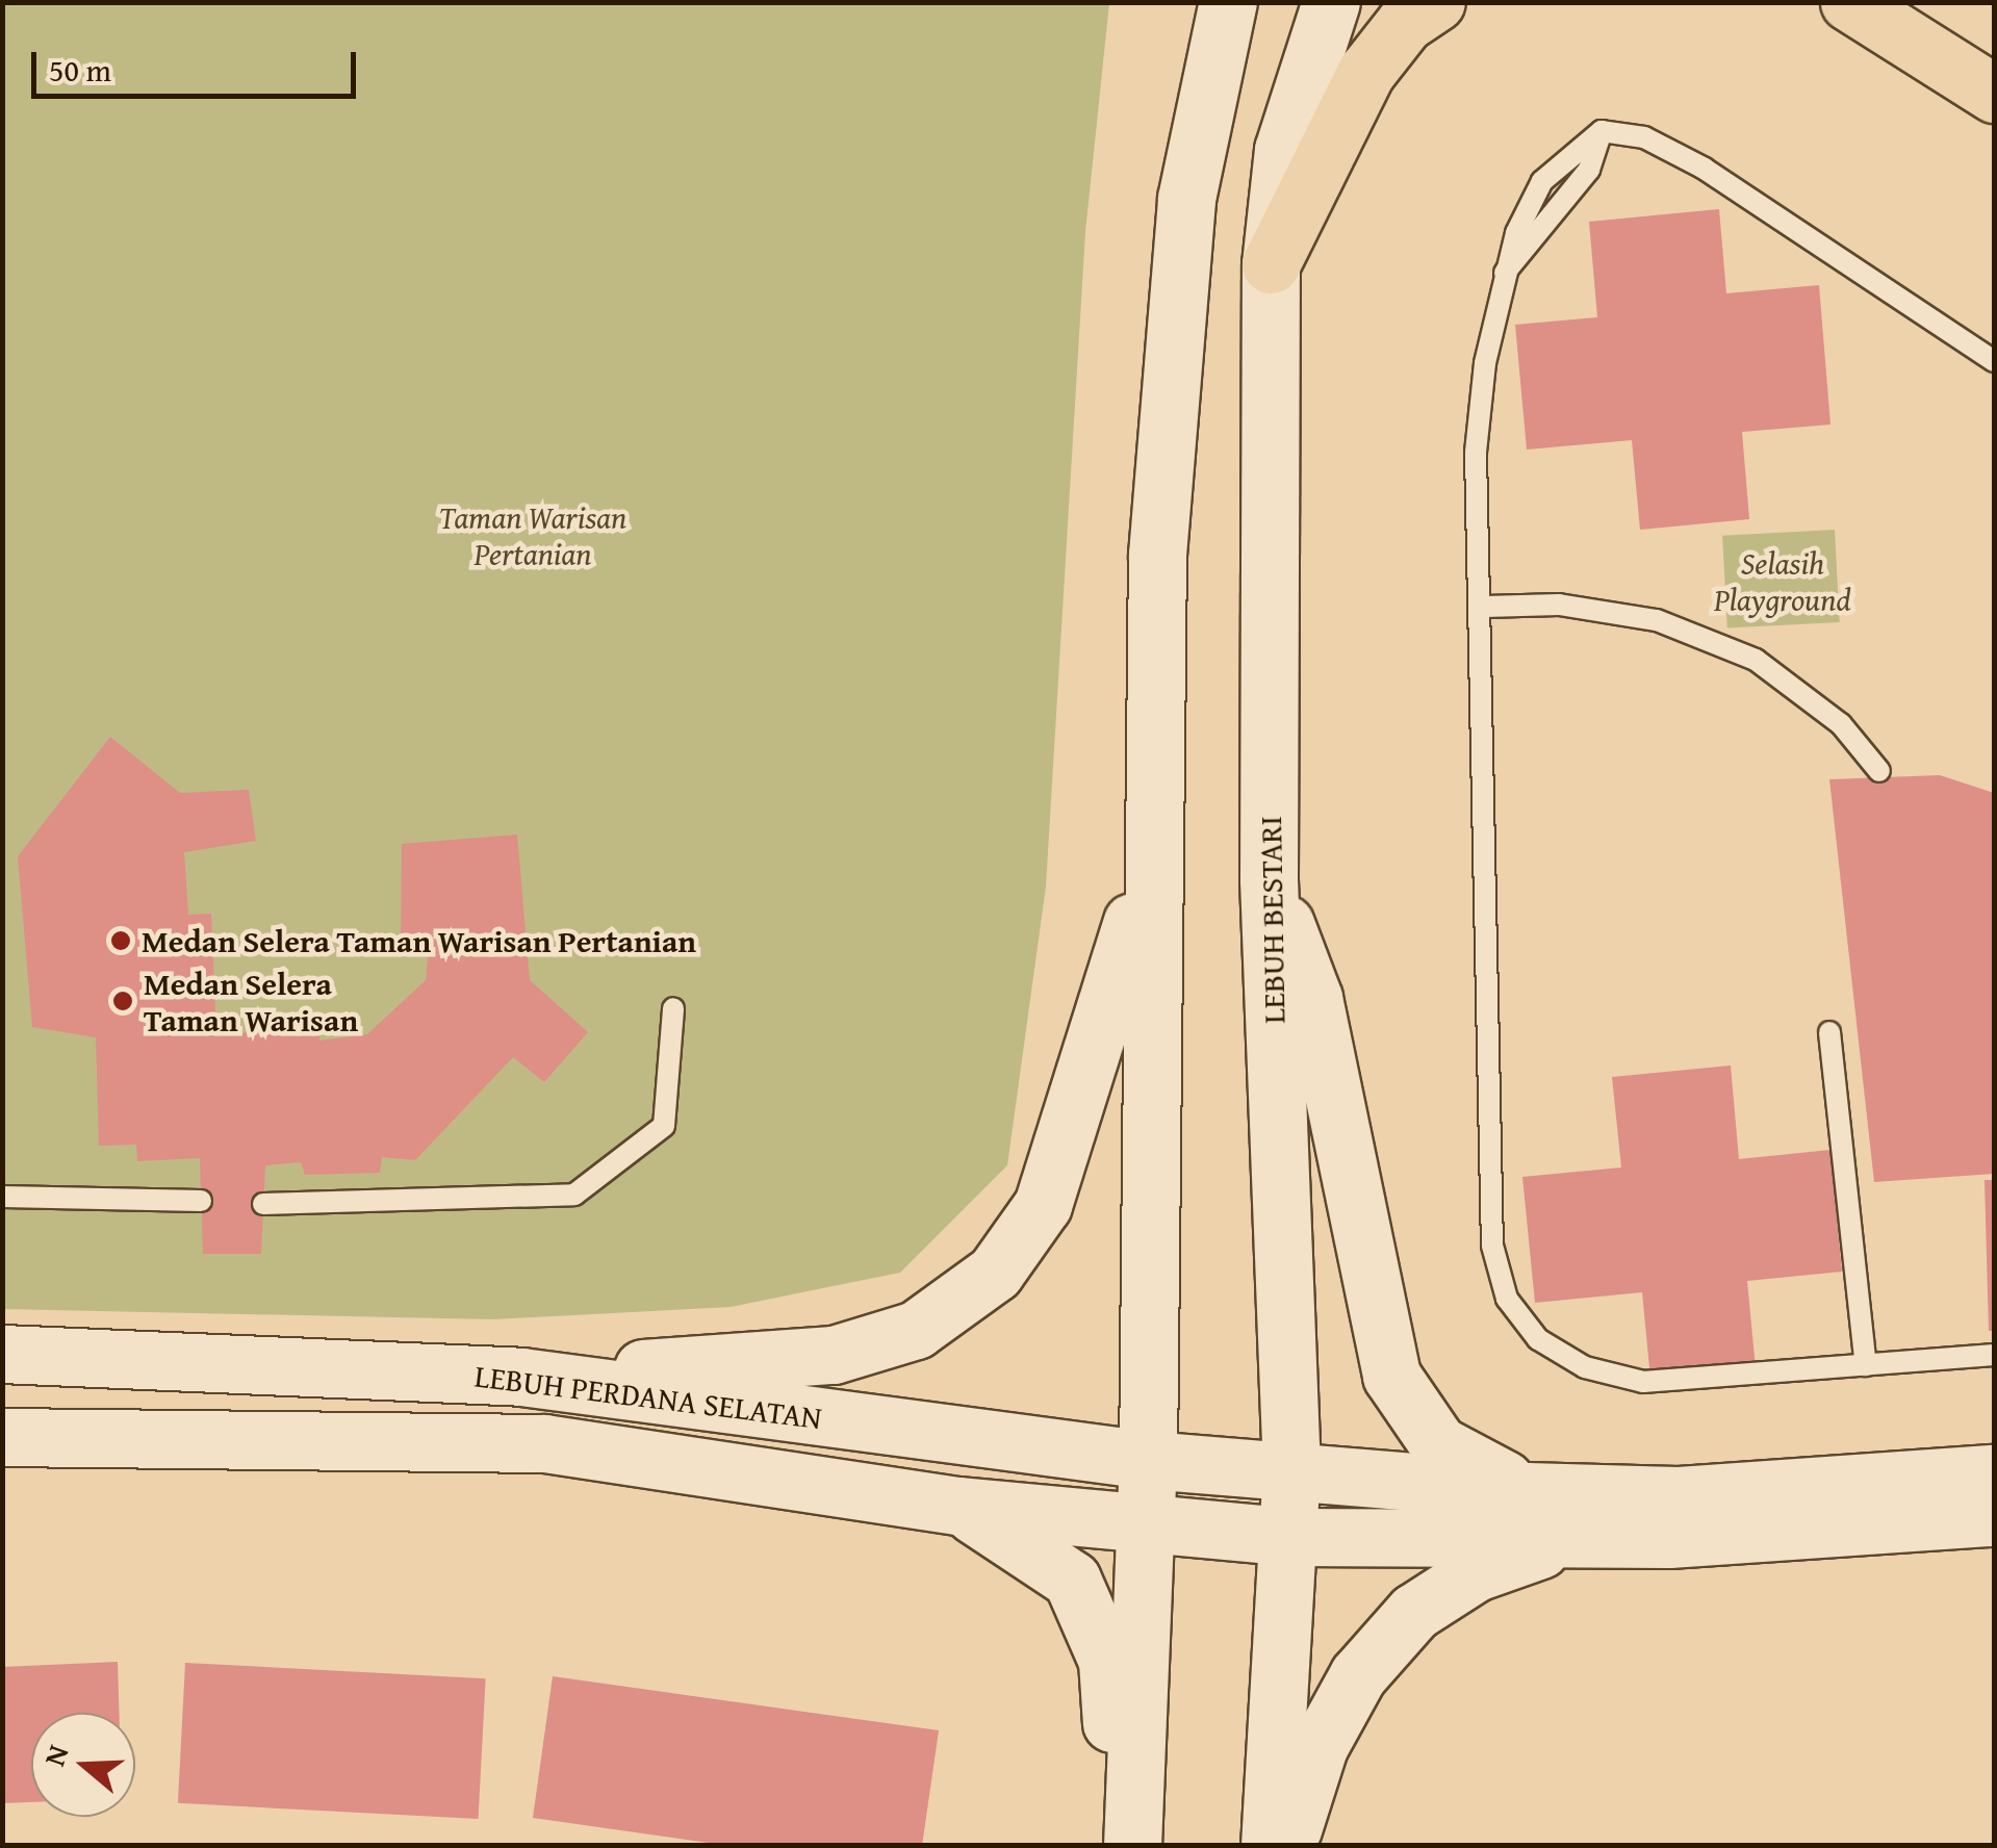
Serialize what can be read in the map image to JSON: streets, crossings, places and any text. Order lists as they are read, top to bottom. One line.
{"streets":{"main road":["LEBUH BESTARI","LEBUH PERDANA SELATAN"]},"crossings":[["LEBUH BESTARI","LEBUH PERDANA SELATAN"]],"parks":["Taman Warisan Pertanian","Selasih Playground"],"places":["Medan Selera Taman Warisan Pertanian","Medan Selera Taman Warisan"],"scale_bar":"50 m","north":"left"}
